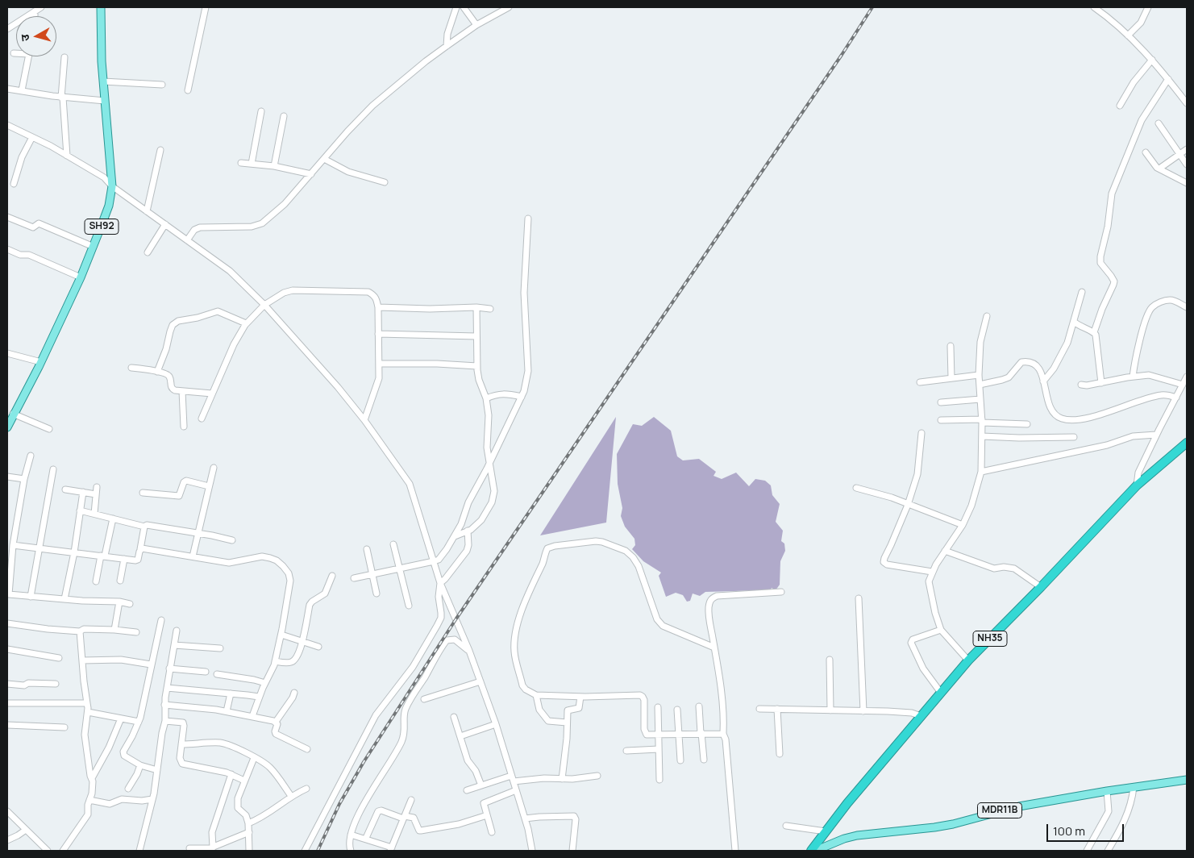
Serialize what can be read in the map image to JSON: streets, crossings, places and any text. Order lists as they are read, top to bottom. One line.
{"streets":{"highway":["NH35"],"main road":["SH92","MDR11B"]},"scale_bar":"100 m","north":"left"}
